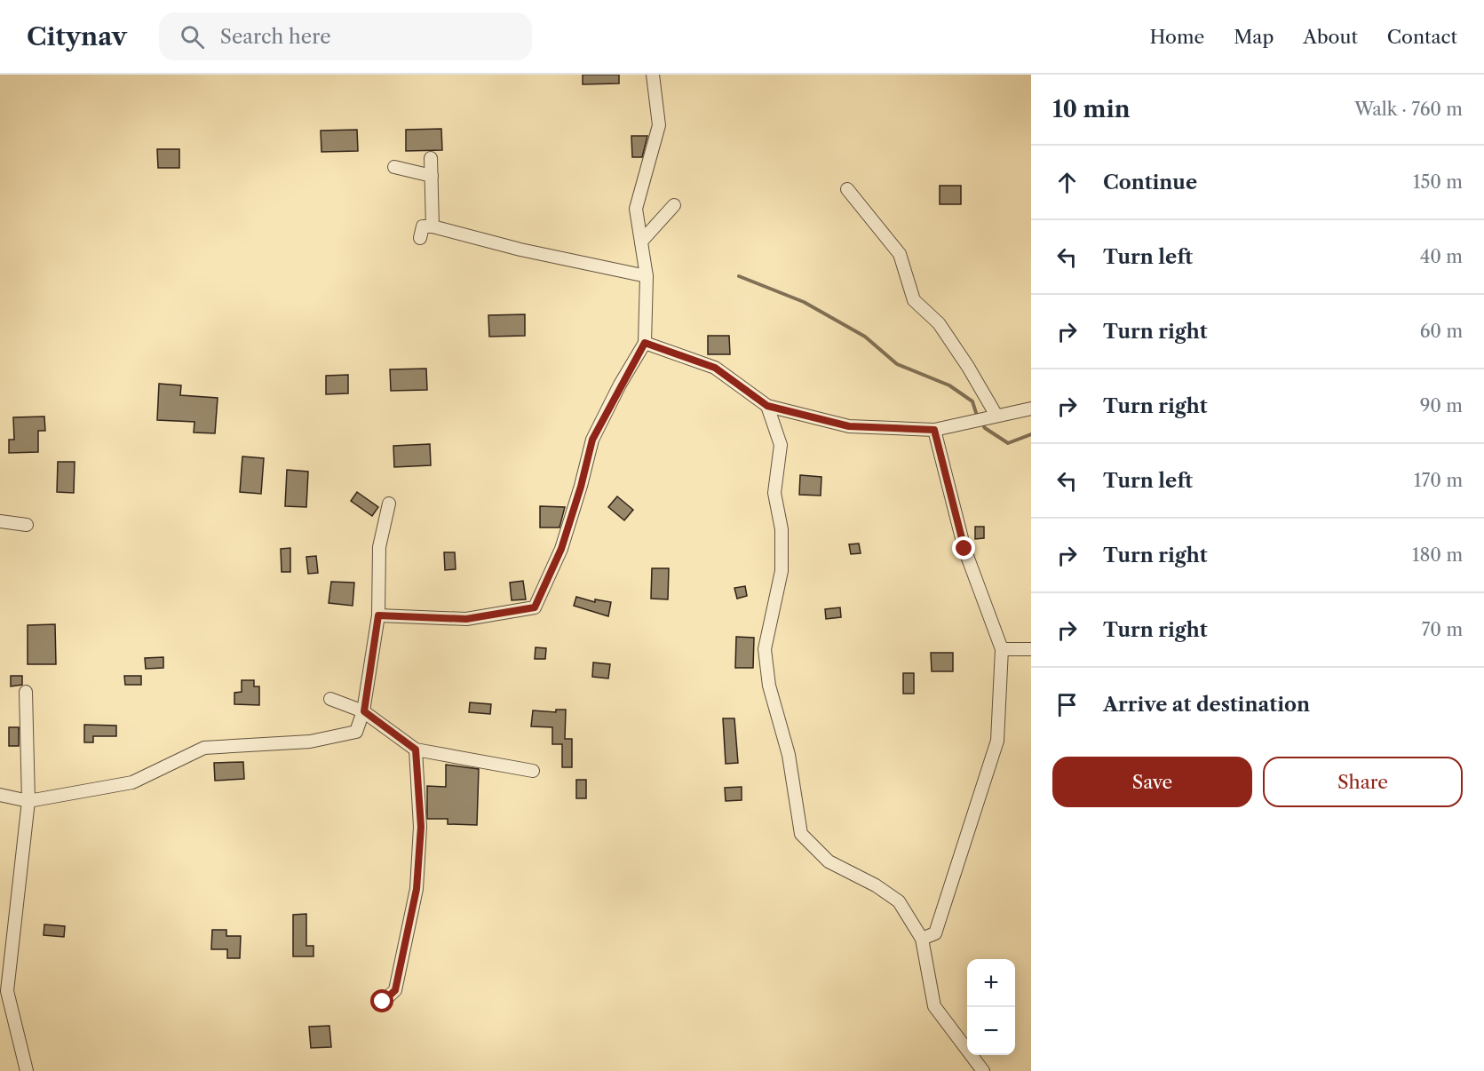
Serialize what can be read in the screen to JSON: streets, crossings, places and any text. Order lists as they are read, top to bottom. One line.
{"page":{"header":"Citynav","search":"Search here","nav":["Home","Map","About","Contact"],"heading":["10 min","Walk · 760 m"],"list":[["Continue","150 m"],["Turn left","40 m"],["Turn right","60 m"],["Turn right","90 m"],["Turn left","170 m"],["Turn right","180 m"],["Turn right","70 m"],"Arrive at destination"],"buttons":["Save","Share"],"map_buttons":["+","−"]}}
